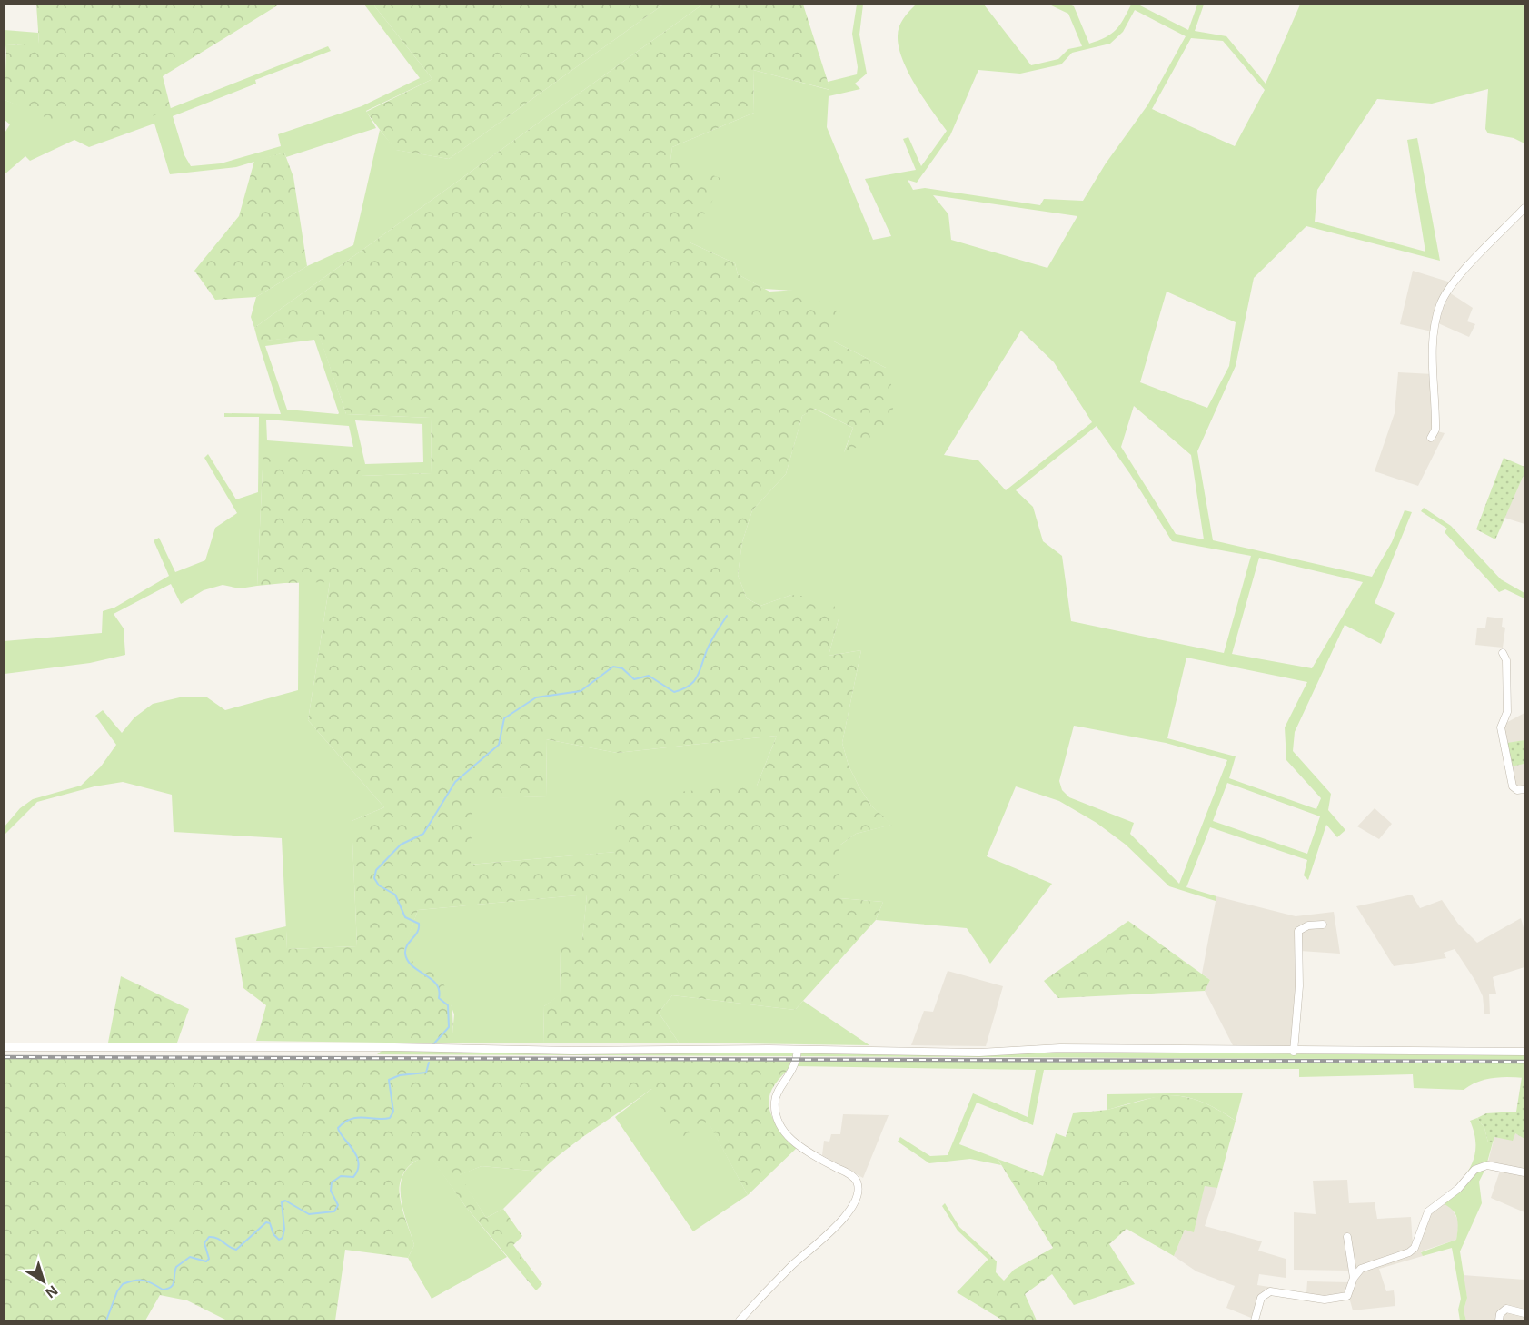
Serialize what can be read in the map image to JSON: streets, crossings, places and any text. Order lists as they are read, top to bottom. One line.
{"north":"bottom right"}
